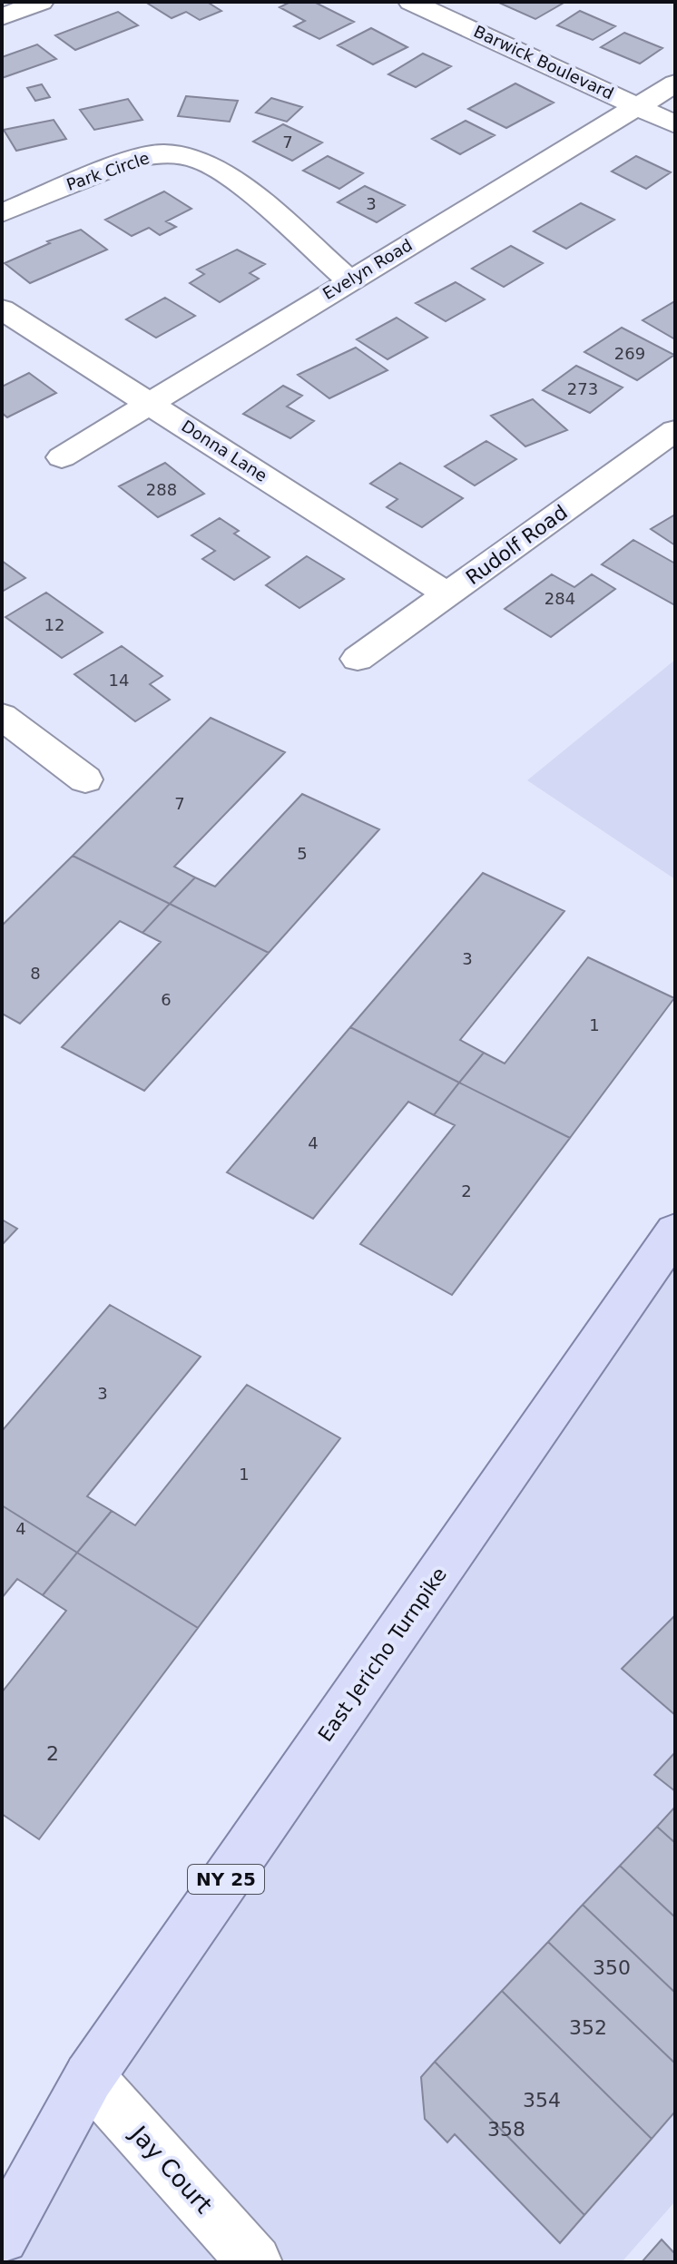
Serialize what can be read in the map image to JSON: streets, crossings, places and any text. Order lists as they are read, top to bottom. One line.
{"streets":{"main road":["East Jericho Turnpike","NY 25"],"street":["Barwick Boulevard","Park Circle","Evelyn Road","Donna Lane","Rudolf Road","Jay Court"]},"crossings":[["Barwick Boulevard","Evelyn Road"],["Park Circle","Evelyn Road"],["Evelyn Road","Donna Lane"],["Donna Lane","Rudolf Road"],["East Jericho Turnpike","Jay Court"]],"house_numbers":["7","3","269","273","288","284","12","14","7","5","3","8","6","1","4","2","3","1","4","2","350","352","354","358"]}
